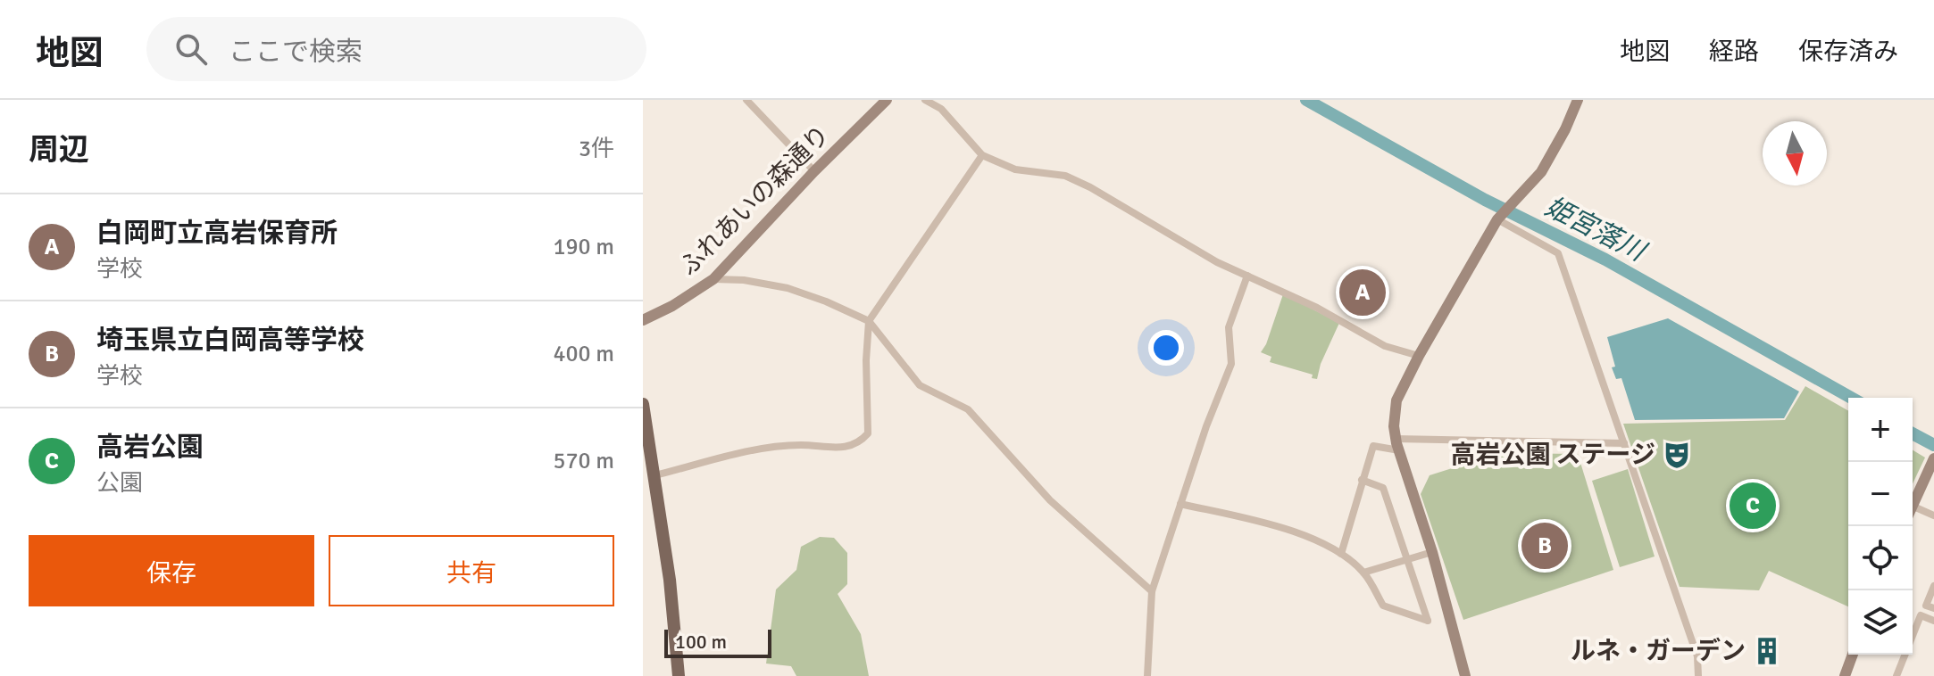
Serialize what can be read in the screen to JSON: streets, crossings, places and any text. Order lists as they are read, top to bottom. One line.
{"streets":{"street":["ふれあいの森通り"]},"water":["姫宮落川"],"places":{"theatre":["高岩公園 ステージ"],"building":["ルネ・ガーデン"]},"scale_bar":"100 m","north":"bottom","page":{"header":"地図","search":"ここで検索","nav":["地図","経路","保存済み"],"heading":["周辺","3件"],"list":[{"mark":"A","name":"白岡町立高岩保育所","note":"学校","value":"190 m"},{"mark":"B","name":"埼玉県立白岡高等学校","note":"学校","value":"400 m"},{"mark":"C","name":"高岩公園","note":"公園","value":"570 m"}],"pins":["A","C","B"],"map_buttons":["+","−"],"buttons":["保存","共有"],"scale":"100 m"}}
